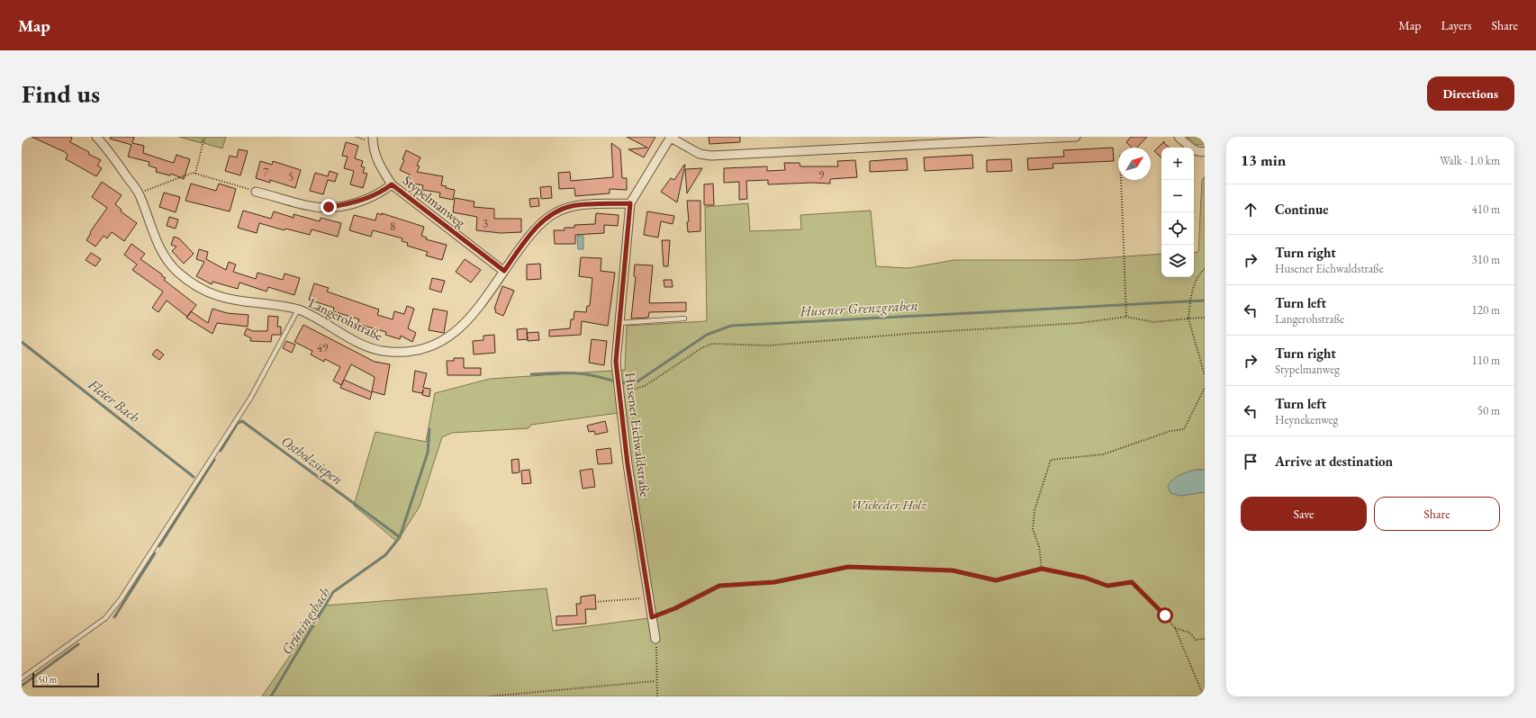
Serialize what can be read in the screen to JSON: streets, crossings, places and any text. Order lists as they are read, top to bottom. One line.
{"streets":{"street":["Stypelmanweg","Langerohstraße","Husener Eichwaldstraße"]},"crossings":[["Stypelmanweg","Langerohstraße"],["Langerohstraße","Husener Eichwaldstraße"]],"water":["Husener Grenzgraben","Fleier Bach","Ostholzsiepen","Grüningsbach"],"parks":["Wickeder Holz"],"house_numbers":["7","9","5","3","8","49"],"scale_bar":"50 m","north":"top right","page":{"header":"Map","nav":["Map","Layers","Share"],"buttons":["Directions",["Save","Share"]],"title":"Find us","heading":["13 min","Walk · 1.0 km"],"map_buttons":["+","−"],"list":[["Continue","410 m"],["Turn right","Husener Eichwaldstraße","310 m"],["Turn left","Langerohstraße","120 m"],["Turn right","Stypelmanweg","110 m"],["Turn left","Heynekenweg","50 m"],"Arrive at destination"],"scale":"50 m"}}
